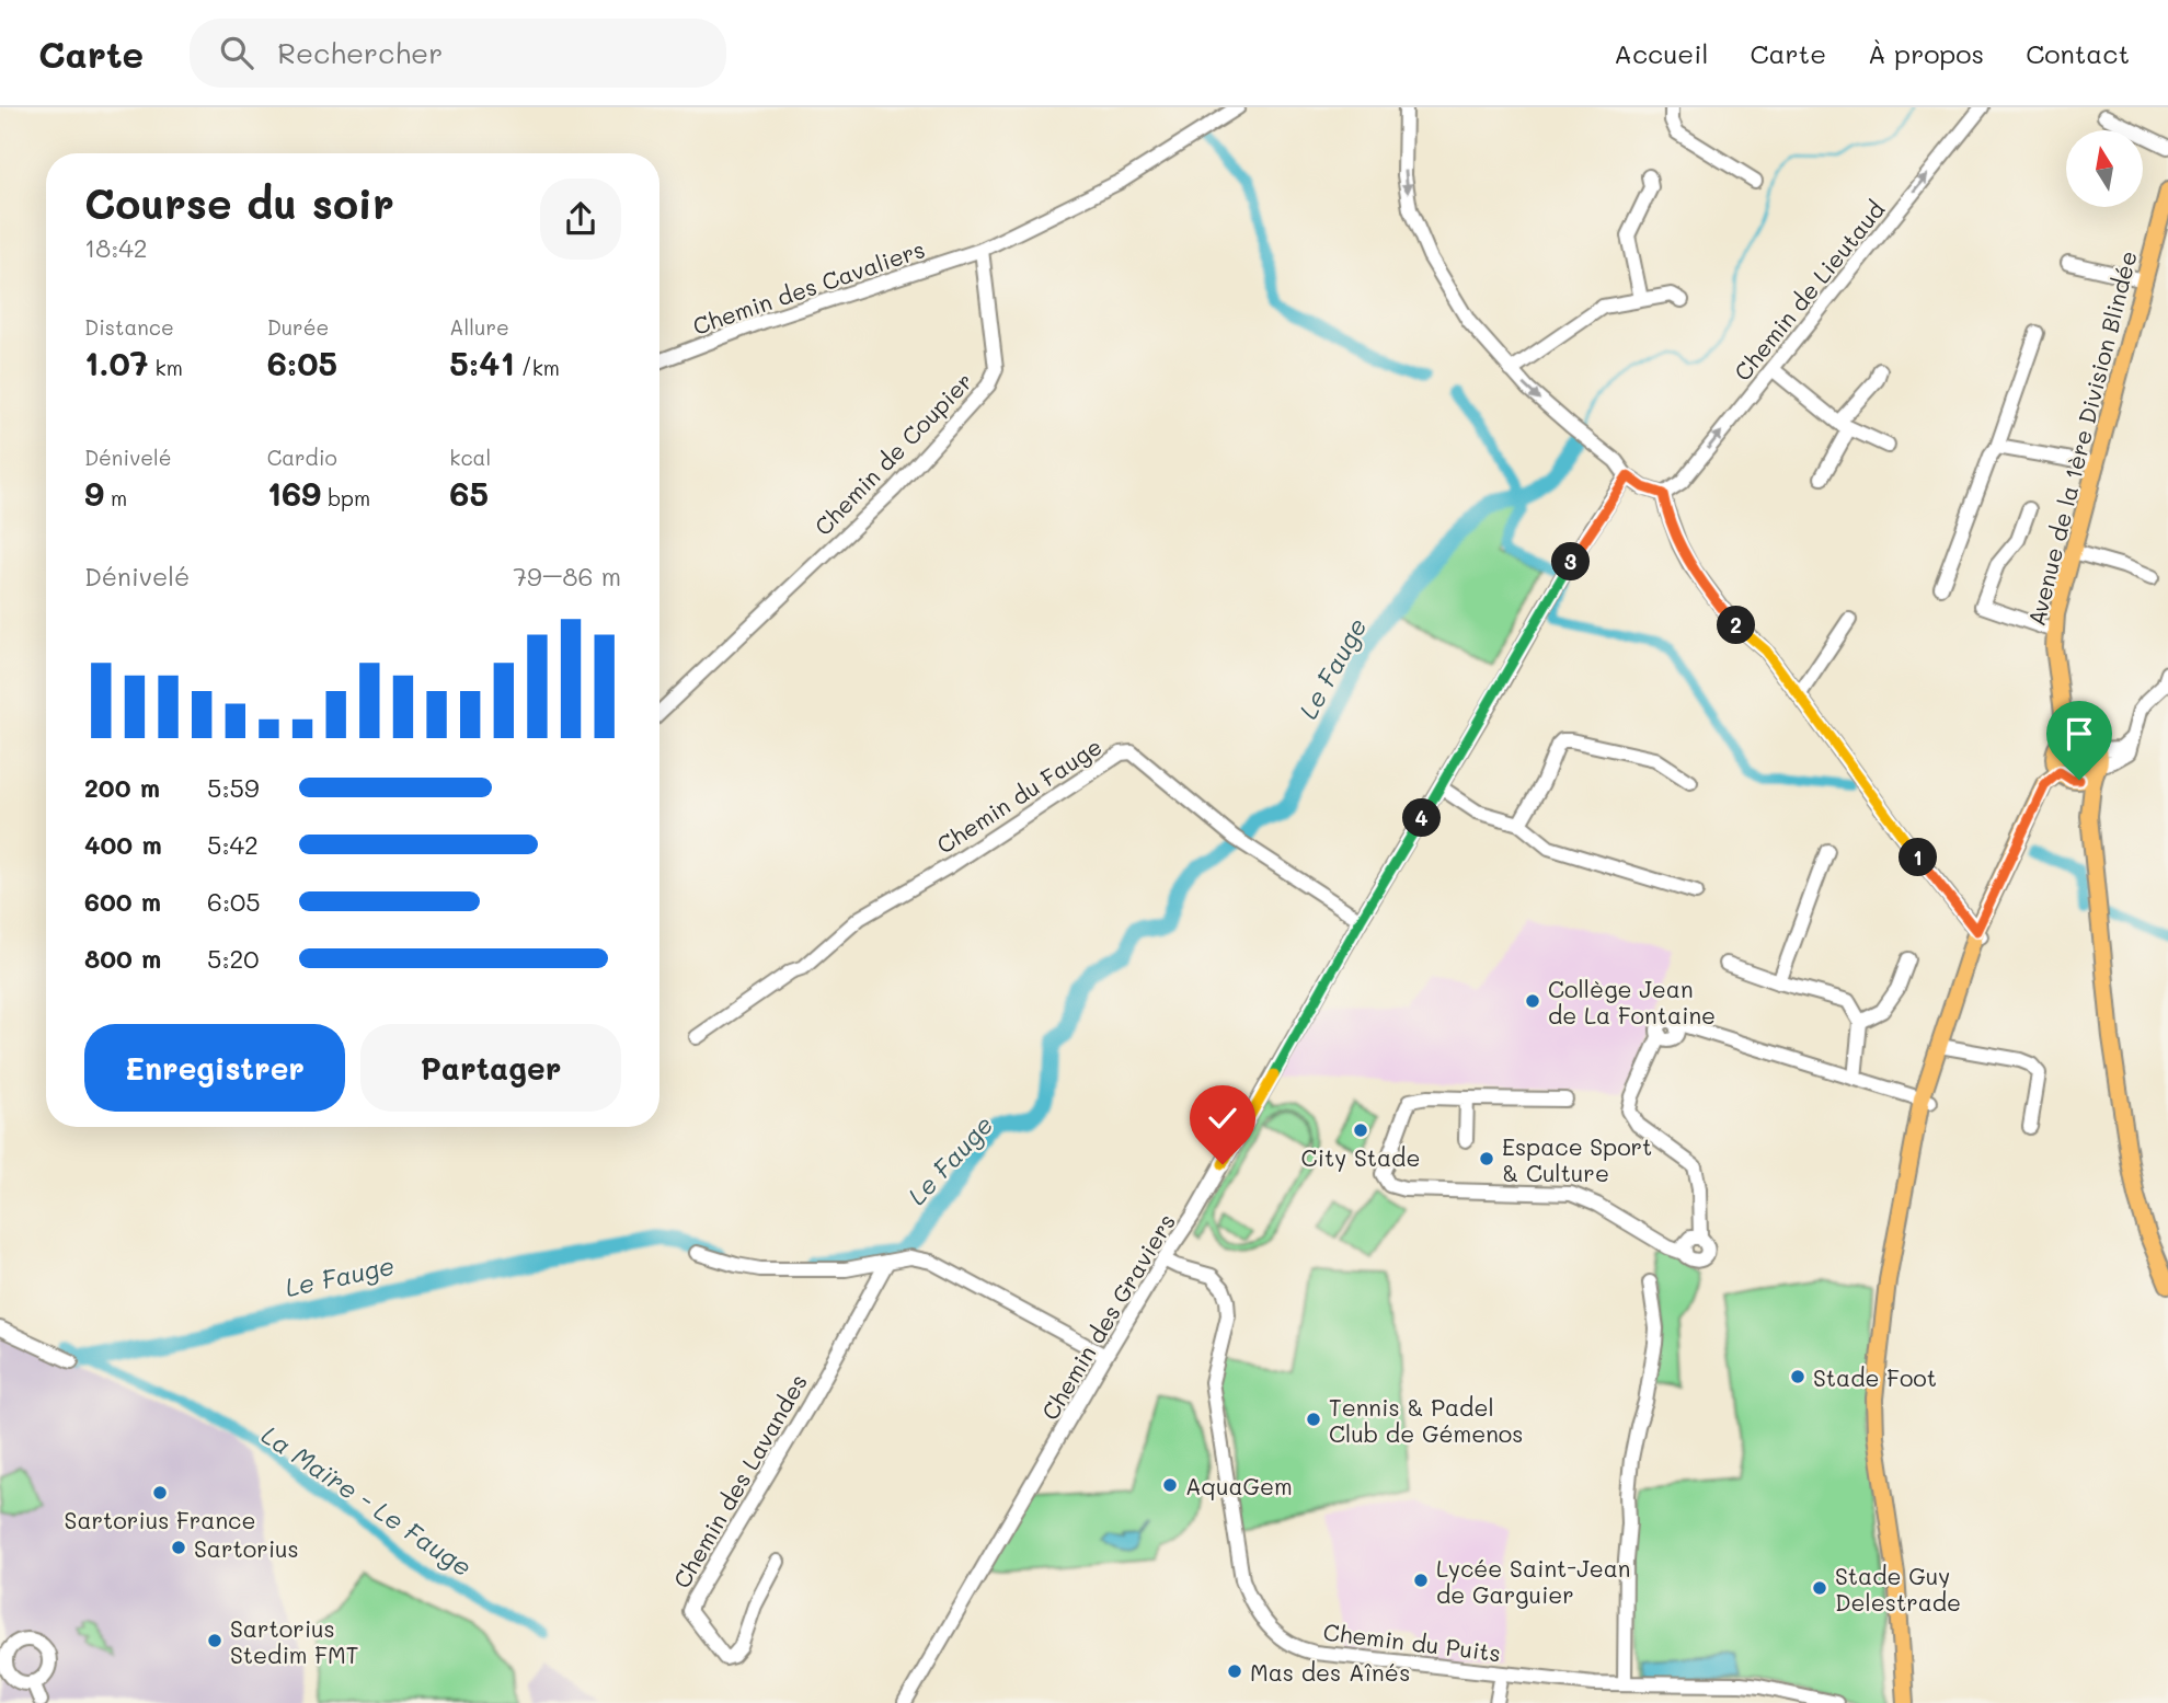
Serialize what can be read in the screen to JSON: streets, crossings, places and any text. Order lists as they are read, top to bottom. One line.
{"streets":{"main road":["Avenue de la 1ère Division Blindée"],"street":["Chemin des Cavaliers","Chemin de Lieutaud","Chemin de Coupier","Chemin du Fauge","Chemin des Graviers","Chemin des Lavandes","Chemin du Puits"]},"crossings":[["Chemin des Cavaliers","Chemin de Coupier"],["Chemin du Fauge","Chemin des Graviers"],["Chemin des Graviers","Chemin du Puits"]],"one_way":["Chemin de Lieutaud"],"water":["Le Fauge","La Maïre - Le Fauge"],"places":["Collège Jean de La Fontaine","City Stade","Espace Sport & Culture","Stade Foot","Tennis & Padel Club de Gémenos","AquaGem","Sartorius France","Sartorius","Lycée Saint-Jean de Garguier","Stade Guy Delestrade","Sartorius Stedim FMT","Mas des Aînés"],"north":"top","page":{"header":"Carte","search":"Rechercher","nav":["Accueil","Carte","À propos","Contact"],"heading":["Course du soir","18:42"],"stats":[["Distance","1.07 km"],["Durée","6:05"],["Allure","5:41 /km"],["Dénivelé","9 m"],["Cardio","169 bpm"],["kcal","65"]],"pins":["3","2","4","1"],"chart":["Dénivelé","79–86 m"],"list":[{"name":"200 m","note":"5:59"},{"name":"400 m","note":"5:42"},{"name":"600 m","note":"6:05"},{"name":"800 m","note":"5:20"}],"buttons":["Enregistrer","Partager"]}}
